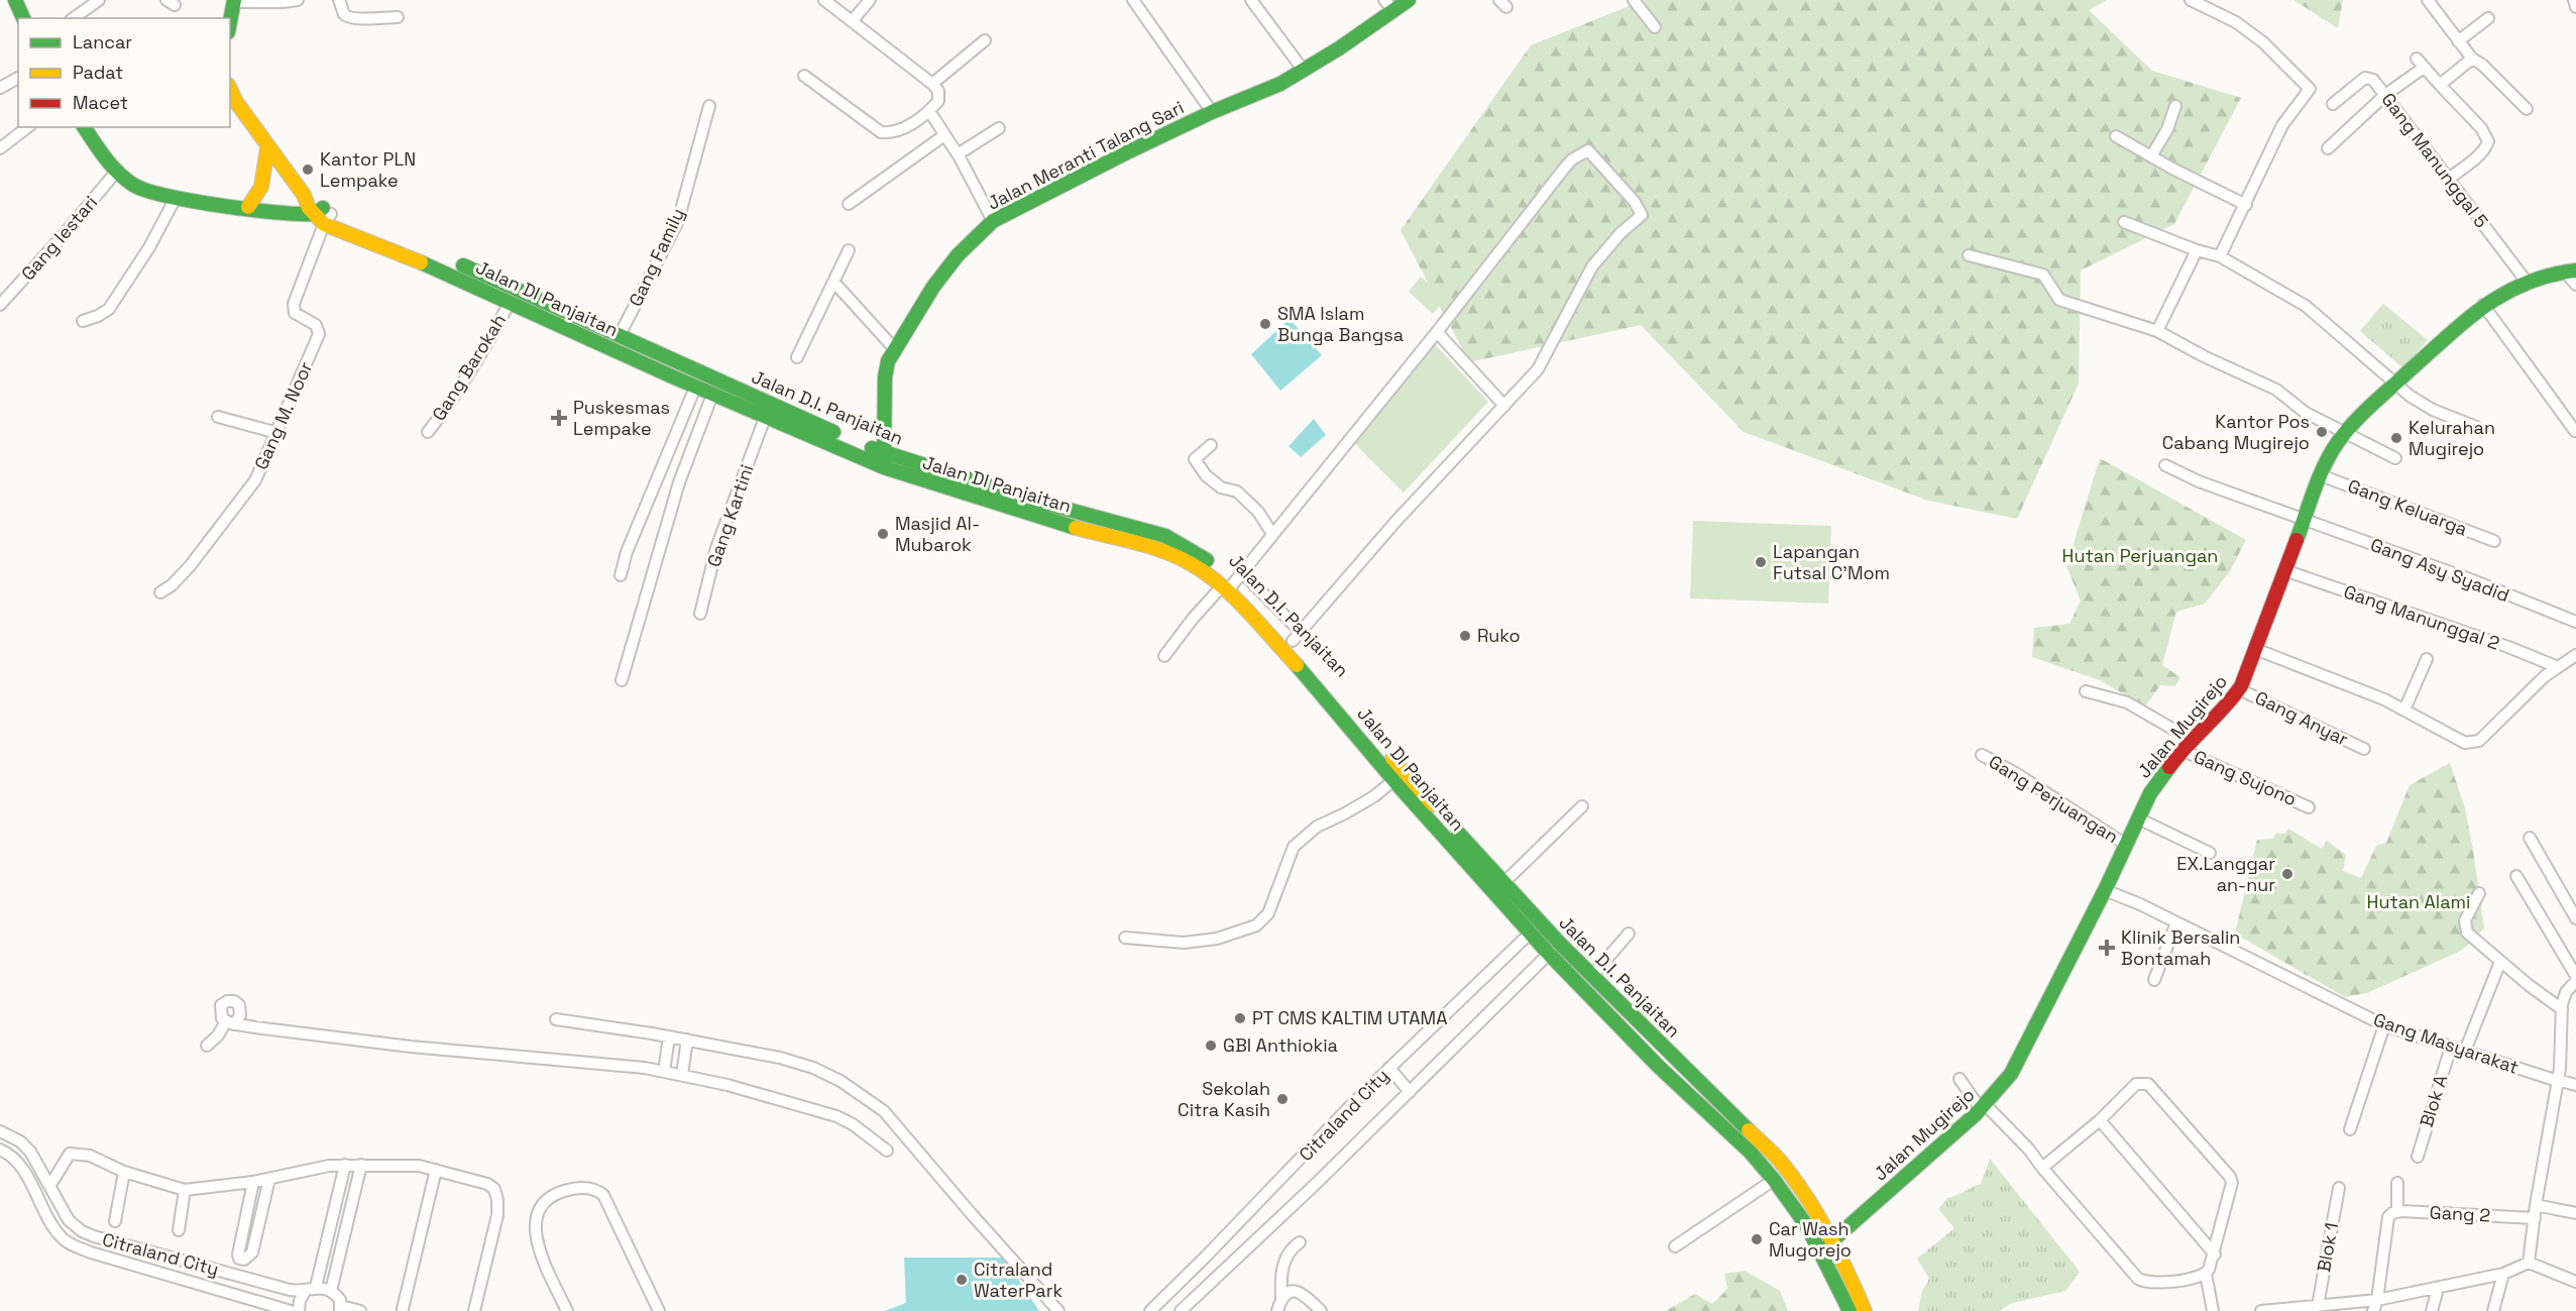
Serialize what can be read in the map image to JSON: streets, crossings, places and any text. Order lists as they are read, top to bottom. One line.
{"streets":{"main road":["Jalan Meranti Talang Sari","Jalan DI Panjaitan","Jalan D.I. Panjaitan","Jalan Mugirejo"],"street":["Gang Manunggal 5","Gang lestari","Gang Family","Gang Barokah","Gang M. Noor","Gang Keluarga","Gang Kartini","Gang Asy Syadid","Gang Manunggal 2","Gang Anyar","Gang Sujono","Gang Perjuangan","Gang Masyarakat","Blok A","Citraland City","Gang 2","Blok 1"]},"crossings":[["Jalan Meranti Talang Sari","Jalan DI Panjaitan"],["Jalan Meranti Talang Sari","Jalan D.I. Panjaitan"],["Gang Manunggal 5","Jalan Mugirejo"],["Gang Family","Jalan D.I. Panjaitan"],["Jalan DI Panjaitan","Gang Barokah"],["Jalan DI Panjaitan","Jalan D.I. Panjaitan"],["Jalan DI Panjaitan","Gang M. Noor"],["Jalan DI Panjaitan","Gang Kartini"],["Jalan DI Panjaitan","Jalan Mugirejo"],["Jalan DI Panjaitan","Citraland City"],["Jalan D.I. Panjaitan","Gang M. Noor"],["Jalan D.I. Panjaitan","Jalan Mugirejo"],["Jalan D.I. Panjaitan","Citraland City"],["Gang Keluarga","Jalan Mugirejo"],["Gang Asy Syadid","Jalan Mugirejo"],["Gang Manunggal 2","Jalan Mugirejo"],["Gang Anyar","Jalan Mugirejo"],["Jalan Mugirejo","Gang Sujono"],["Jalan Mugirejo","Gang Perjuangan"],["Jalan Mugirejo","Gang Masyarakat"],["Gang Masyarakat","Blok A"]],"parks":["Hutan Perjuangan","Hutan Alami"],"places":{"other":["Kantor PLN Lempake","SMA Islam Bunga Bangsa","Kantor Pos Cabang Mugirejo","Kelurahan Mugirejo","Masjid Al- Mubarok","Lapangan Futsal C'Mom","Ruko","EX.Langgar an-nur","PT CMS KALTIM UTAMA","GBI Anthiokia","Sekolah Citra Kasih","Car Wash Mugorejo","Citraland WaterPark"],"health":["Puskesmas Lempake","Klinik Bersalin Bontamah"]},"legend":["Lancar","Padat","Macet"]}
